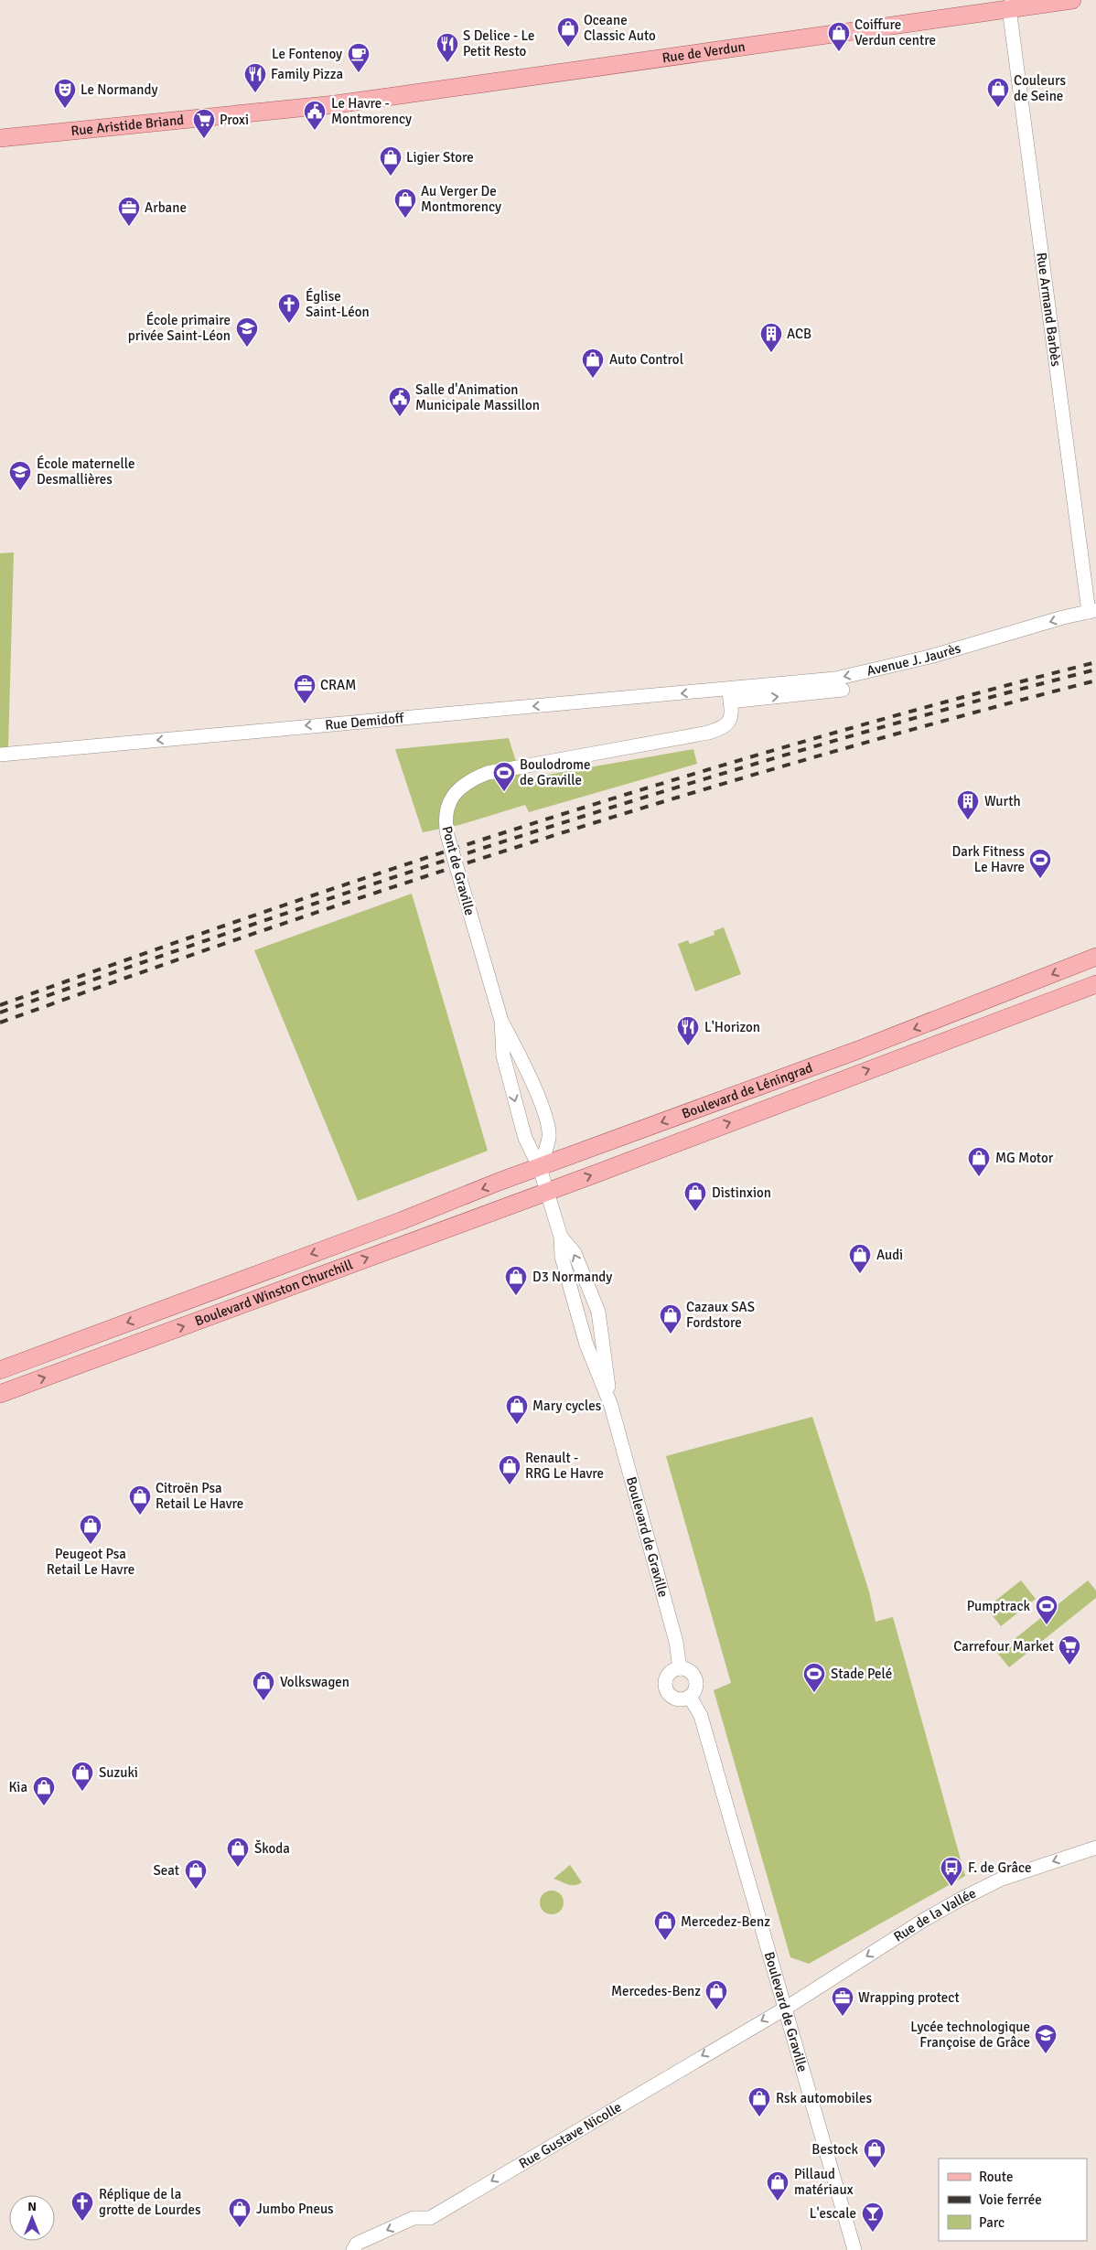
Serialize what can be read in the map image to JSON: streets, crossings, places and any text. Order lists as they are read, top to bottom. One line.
{"streets":{"main road":["Rue de Verdun","Rue Aristide Briand","Boulevard de Léningrad","Boulevard Winston Churchill"],"street":["Rue Armand Barbès","Avenue J. Jaurès","Rue Demidoff","Pont de Graville","Boulevard de Graville","Rue de la Vallée","Rue Gustave Nicolle"]},"crossings":[["Rue de Verdun","Rue Aristide Briand"],["Rue de Verdun","Rue Armand Barbès"],["Rue Armand Barbès","Avenue J. Jaurès"],["Avenue J. Jaurès","Rue Demidoff"],["Avenue J. Jaurès","Pont de Graville"],["Rue Demidoff","Pont de Graville"],["Pont de Graville","Boulevard de Léningrad"],["Pont de Graville","Boulevard de Graville"],["Boulevard de Léningrad","Boulevard Winston Churchill"],["Boulevard de Léningrad","Boulevard de Graville"],["Boulevard Winston Churchill","Boulevard de Graville"],["Boulevard de Graville","Rue de la Vallée"],["Boulevard de Graville","Rue Gustave Nicolle"],["Rue de la Vallée","Rue Gustave Nicolle"]],"one_way":["Rue Demidoff","Rue de la Vallée","Rue Gustave Nicolle"],"places":{"shop":["Oceane Classic Auto","Coiffure Verdun centre","Couleurs de Seine","Ligier Store","Au Verger De Montmorency","Auto Control","MG Motor","Distinxion","Audi","D3 Normandy","Cazaux SAS Fordstore","Mary cycles","Renault - RRG Le Havre","Citroën Psa Retail Le Havre","Peugeot Psa Retail Le Havre","Volkswagen","Suzuki","Kia","Škoda","Seat","Mercedez-Benz","Mercedes-Benz","Rsk automobiles","Bestock","Pillaud matériaux","Jumbo Pneus"],"restaurant":["S Delice - Le Petit Resto","Family Pizza","L'Horizon"],"cafe":["Le Fontenoy"],"theatre":["Le Normandy"],"public building":["Le Havre - Montmorency","Salle d'Animation Municipale Massillon"],"supermarket":["Proxi","Carrefour Market"],"office":["Arbane","CRAM","Wrapping protect"],"church":["Église Saint-Léon","Réplique de la grotte de Lourdes"],"school or university":["École primaire privée Saint-Léon","École maternelle Desmallières","Lycée technologique Françoise de Grâce"],"building":["ACB","Wurth"],"sports":["Boulodrome de Graville","Dark Fitness Le Havre","Pumptrack","Stade Pelé"],"bus stop":["F. de Grâce"],"bar":["L'escale"]},"legend":["Route","Voie ferrée","Parc"],"north":"top"}
